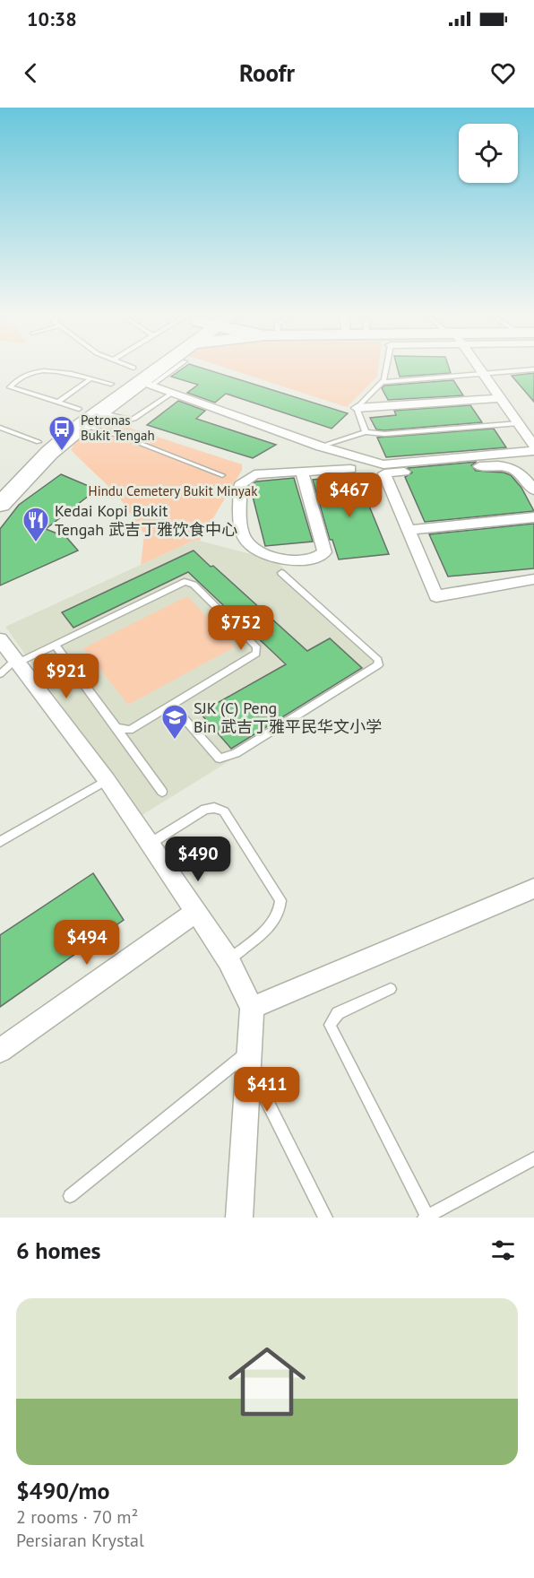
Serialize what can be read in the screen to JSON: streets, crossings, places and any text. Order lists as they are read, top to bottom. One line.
{"parks":["Hindu Cemetery Bukit Minyak"],"places":{"bus stop":["Petronas Bukit Tengah"],"restaurant":["Kedai Kopi Bukit Tengah 武吉丁雅饮食中心"],"school or university":["SJK (C) Peng Bin 武吉丁雅平民华文小学"]},"page":{"status":"10:38","header":"Roofr","price":["$467","$752","$921","$490","$494","$411"],"heading":"6 homes","list":[{"name":"$490/mo","note":"2 rooms · 70 m² · Persiaran Krystal"}]}}
